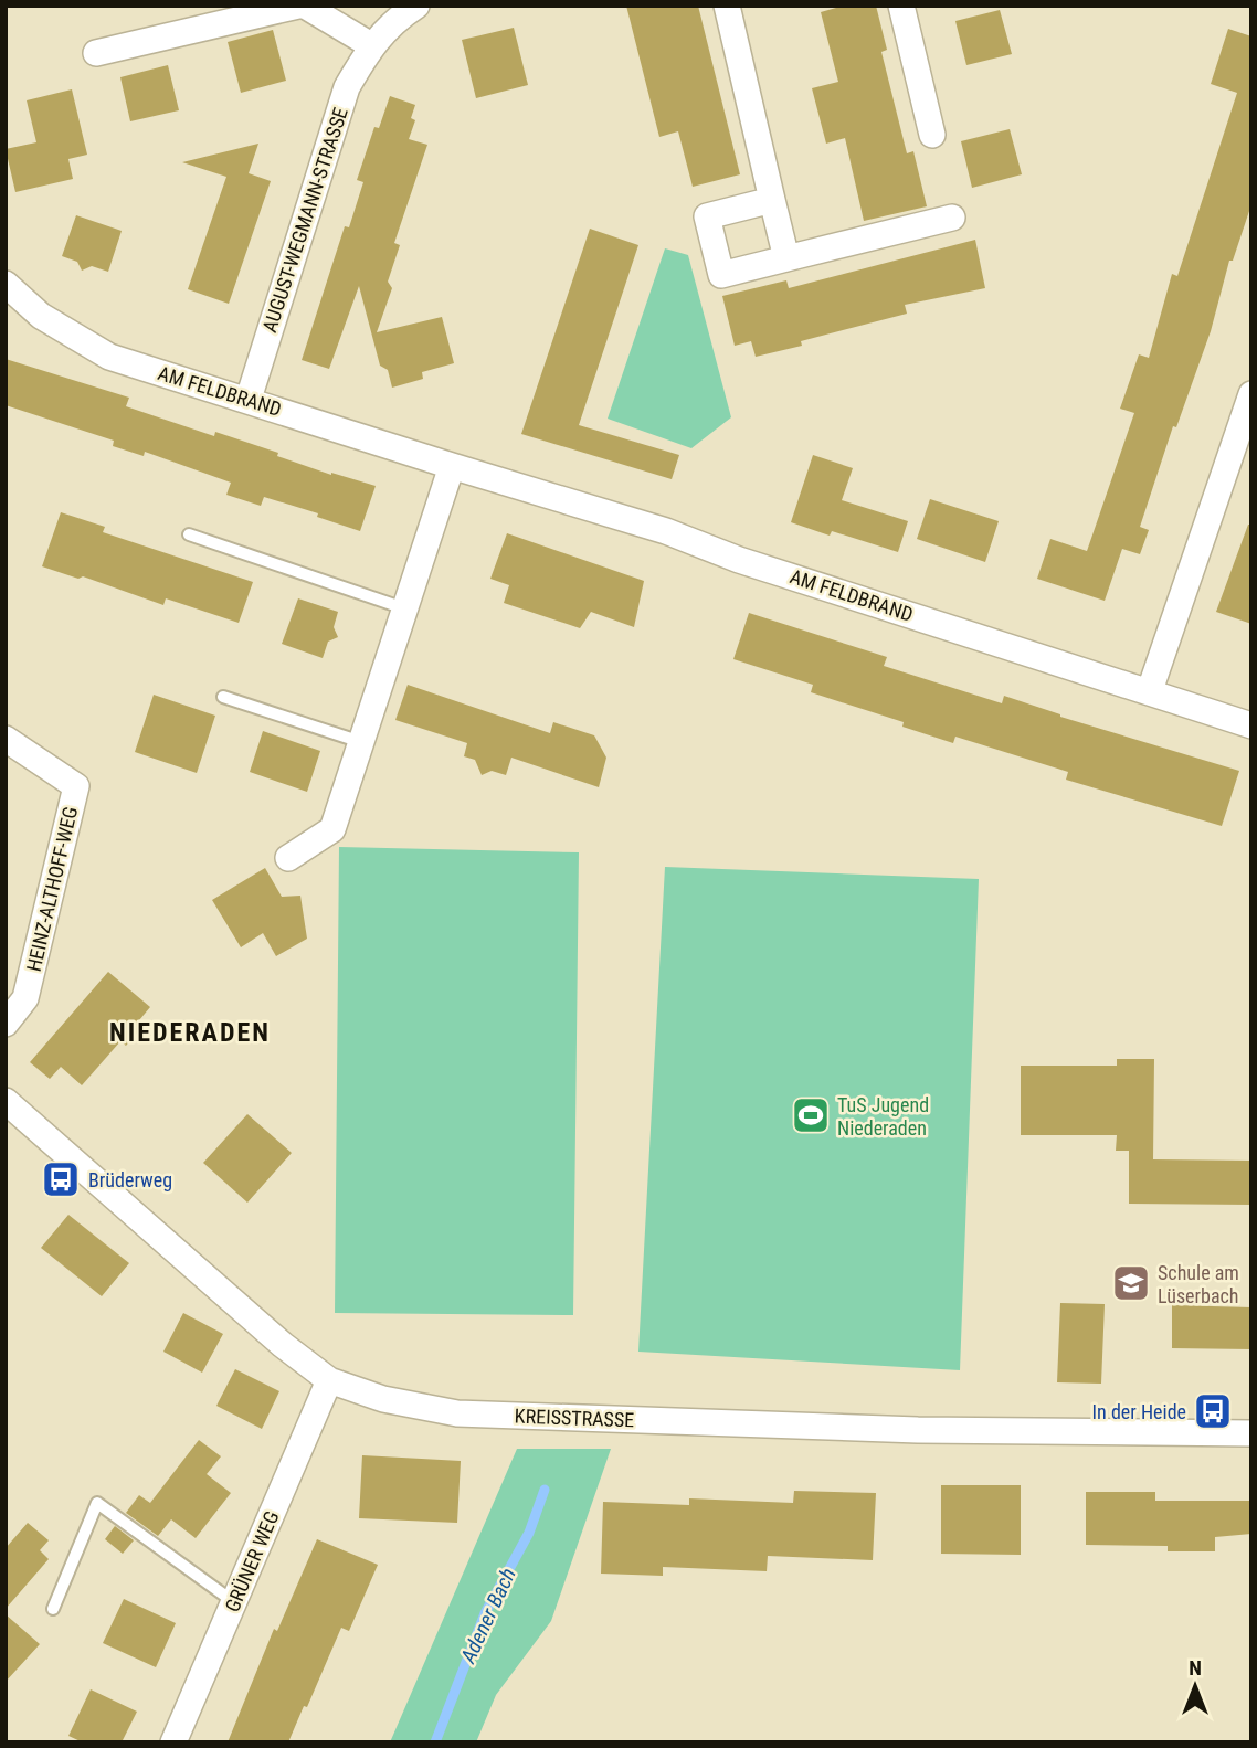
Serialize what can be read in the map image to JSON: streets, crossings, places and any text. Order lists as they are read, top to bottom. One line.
{"streets":{"street":["AUGUST-WEGMANN-STRASSE","AM FELDBRAND","HEINZ-ALTHOFF-WEG","KREISSTRASSE","GRÜNER WEG"]},"crossings":[["AUGUST-WEGMANN-STRASSE","AM FELDBRAND"],["KREISSTRASSE","GRÜNER WEG"]],"districts":["NIEDERADEN"],"water":["Adener Bach"],"places":{"sports":["TuS Jugend Niederaden"],"bus stop":["Brüderweg","In der Heide"],"school or university":["Schule am Lüserbach"]},"north":"top"}
